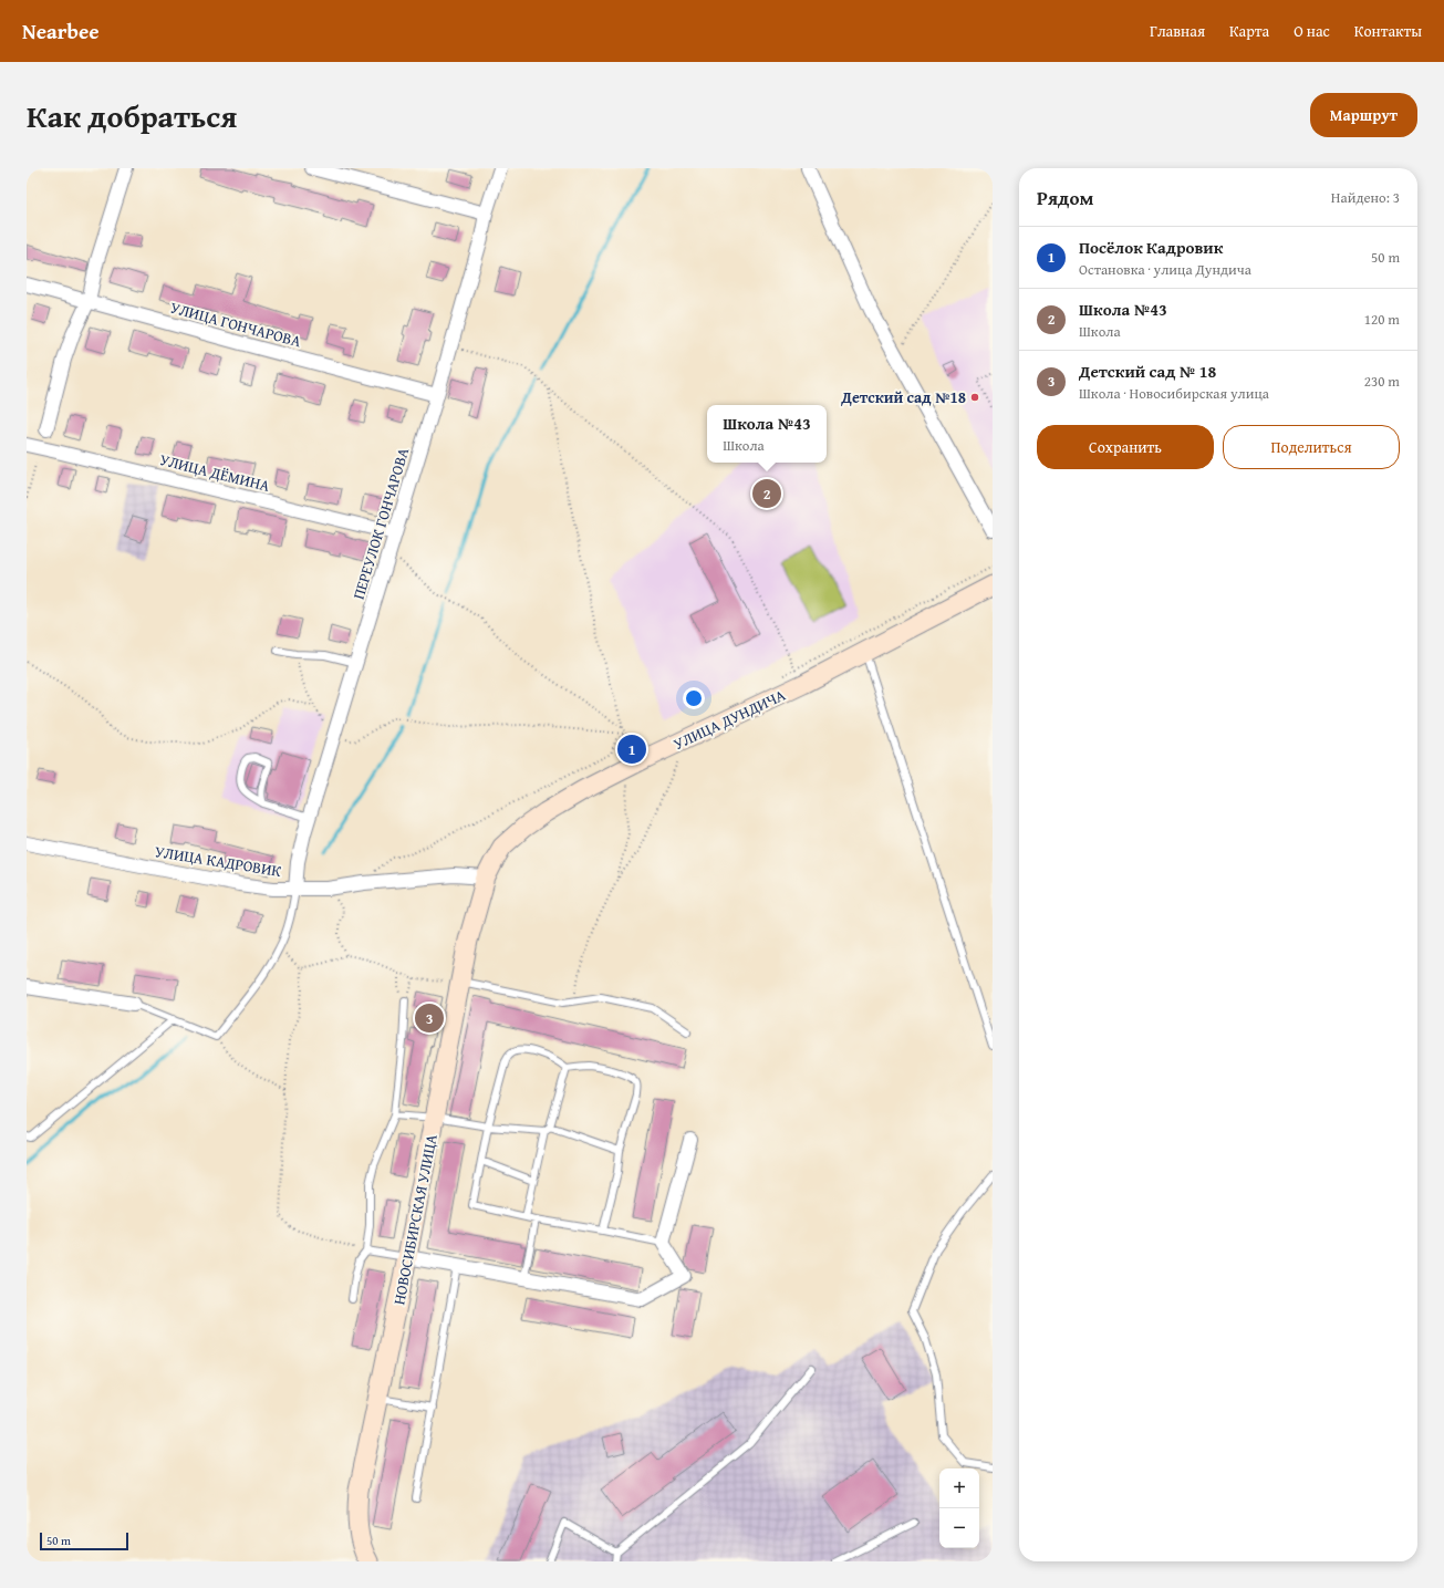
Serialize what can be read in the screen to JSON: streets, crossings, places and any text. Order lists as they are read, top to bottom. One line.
{"streets":{"main road":["УЛИЦА ДУНДИЧА","НОВОСИБИРСКАЯ УЛИЦА"],"street":["УЛИЦА ГОНЧАРОВА","УЛИЦА ДЁМИНА","ПЕРЕУЛОК ГОНЧАРОВА","УЛИЦА КАДРОВИК"]},"crossings":[["УЛИЦА ГОНЧАРОВА","ПЕРЕУЛОК ГОНЧАРОВА"],["УЛИЦА ДЁМИНА","ПЕРЕУЛОК ГОНЧАРОВА"],["ПЕРЕУЛОК ГОНЧАРОВА","УЛИЦА КАДРОВИК"],["УЛИЦА ДУНДИЧА","УЛИЦА КАДРОВИК"],["УЛИЦА ДУНДИЧА","НОВОСИБИРСКАЯ УЛИЦА"],["УЛИЦА КАДРОВИК","НОВОСИБИРСКАЯ УЛИЦА"]],"places":["Детский сад №18"],"scale_bar":"50 m","page":{"header":"Nearbee","nav":["Главная","Карта","О нас","Контакты"],"title":"Как добраться","buttons":["Маршрут",["Сохранить","Поделиться"]],"heading":["Рядом","Найдено: 3"],"list":[{"mark":"1","name":"Посёлок Кадровик","note":"Остановка · улица Дундича","value":"50 m"},{"mark":"2","name":"Школа №43","note":"Школа","value":"120 m"},{"mark":"3","name":"Детский сад № 18","note":"Школа · Новосибирская улица","value":"230 m"}],"popup":["Школа №43","Школа"],"pins":["2","1","3"],"map_buttons":["+","−"],"scale":"50 m"}}
